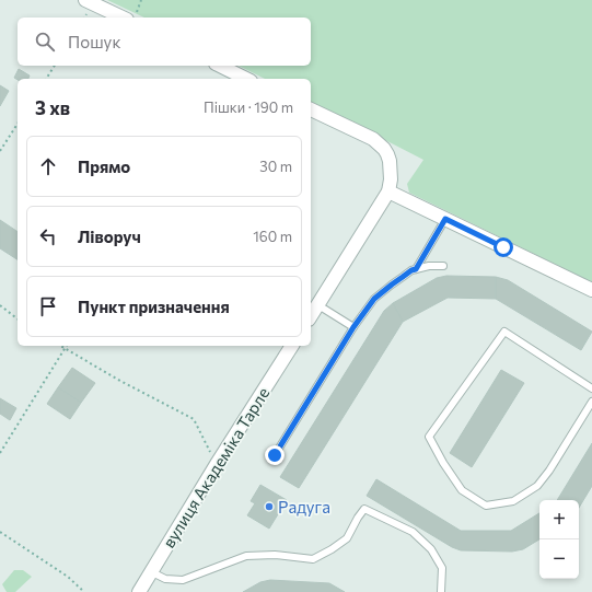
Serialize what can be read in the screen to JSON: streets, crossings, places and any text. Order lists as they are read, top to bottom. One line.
{"streets":{"street":["вулиця Академіка Тарле"]},"places":["Радуга"],"page":{"search":"Пошук","heading":["3 хв","Пішки · 190 m"],"list":[["Прямо","30 m"],["Ліворуч","160 m"],"Пункт призначення"],"map_buttons":["+","−"]}}
